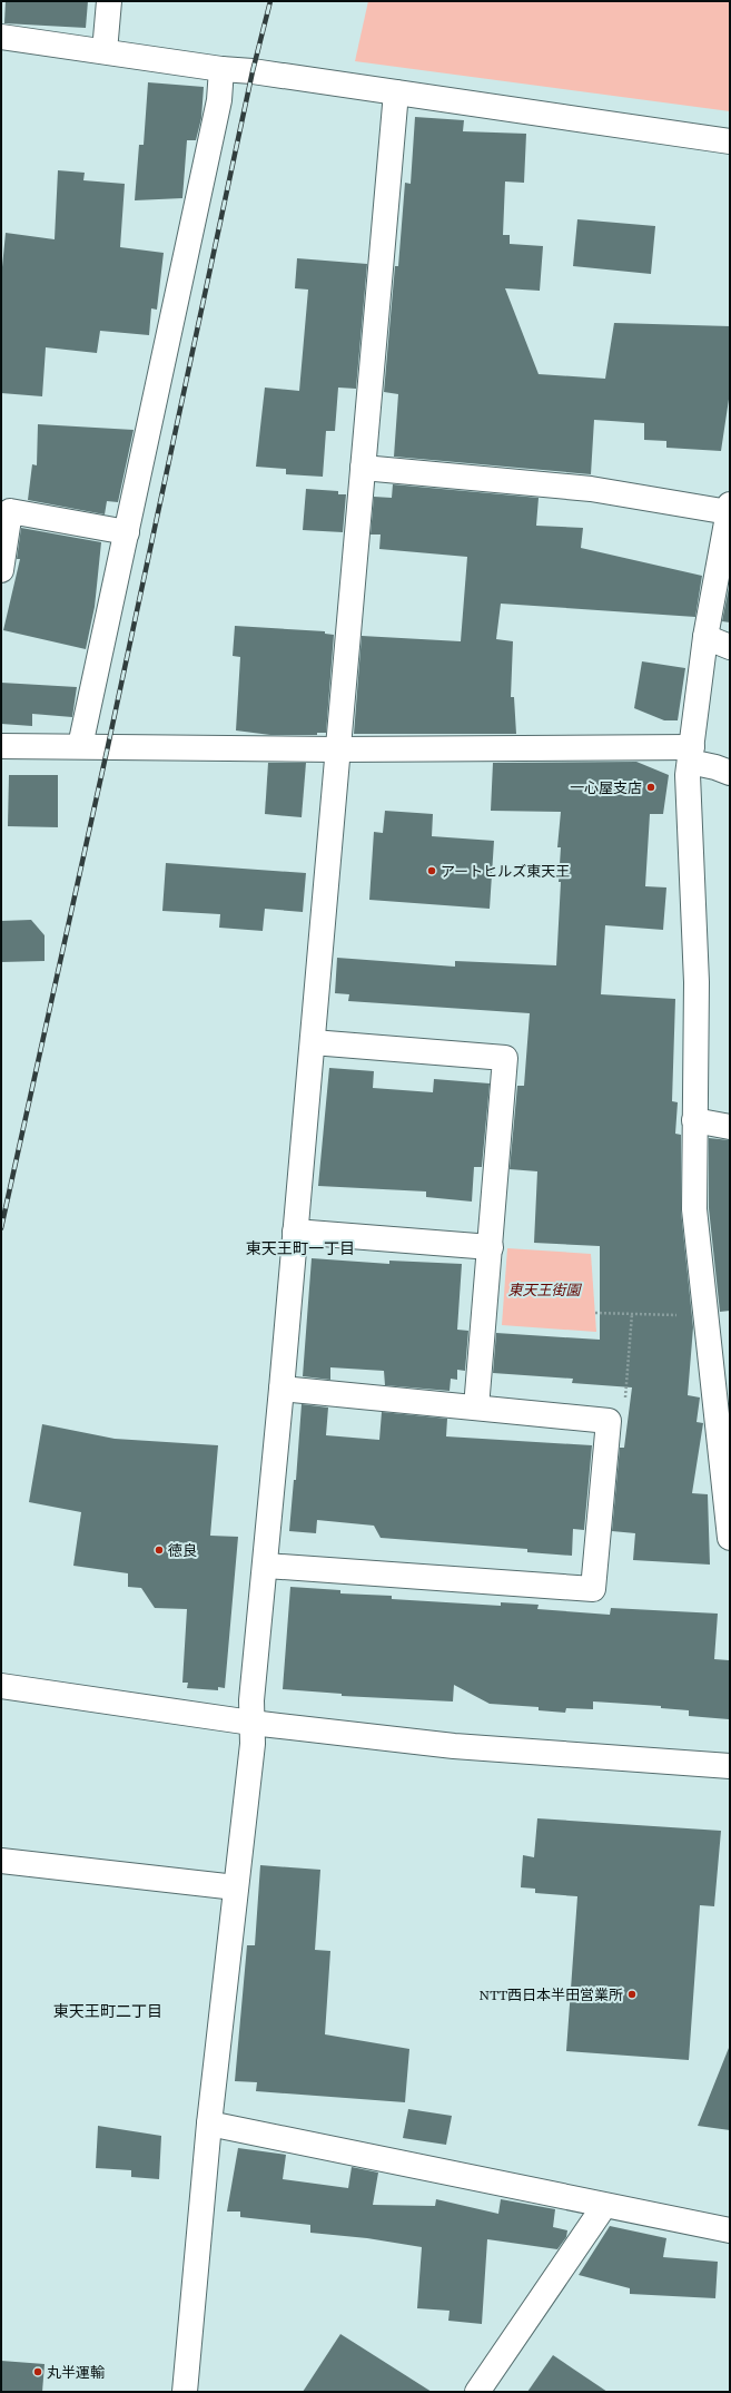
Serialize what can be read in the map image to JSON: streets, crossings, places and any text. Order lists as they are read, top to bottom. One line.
{"districts":["東天王町一丁目","東天王町二丁目"],"parks":["東天王街園"],"places":["一心屋支店","アートヒルズ東天王","徳良","NTT西日本半田営業所","丸半運輸"]}
